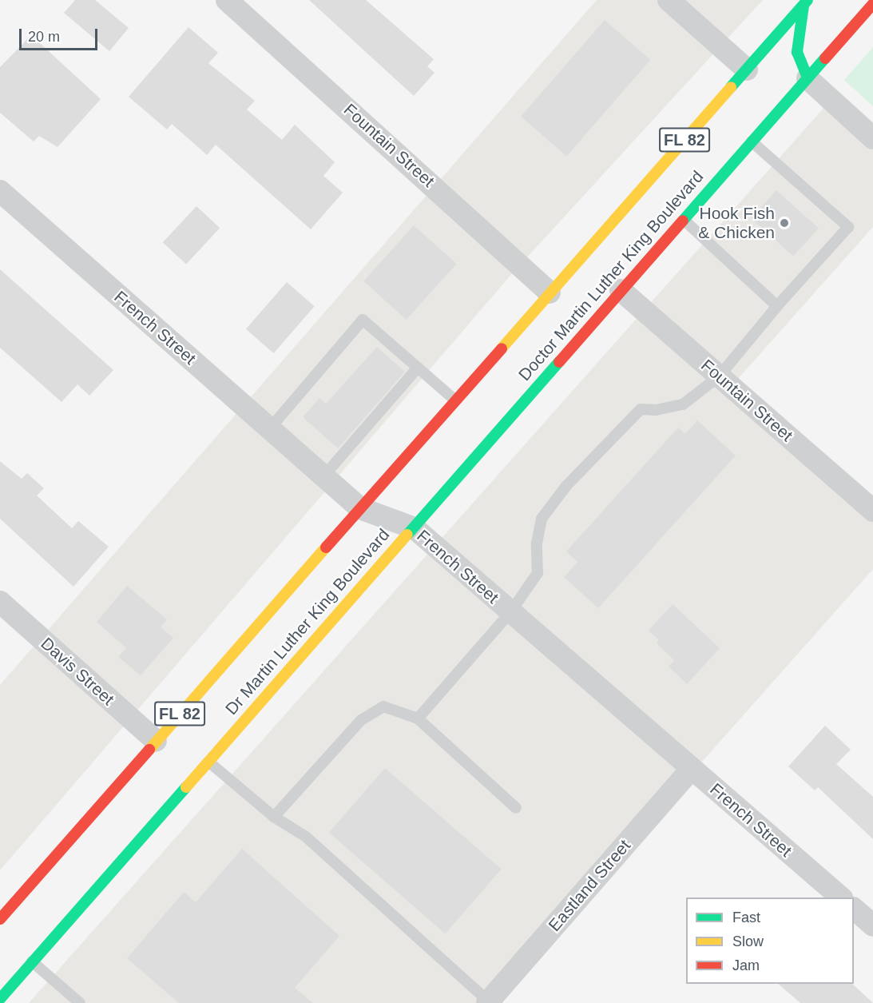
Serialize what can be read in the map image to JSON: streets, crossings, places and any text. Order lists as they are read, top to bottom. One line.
{"streets":{"main road":["FL 82","Doctor Martin Luther King Boulevard","Dr Martin Luther King Boulevard"],"street":["Fountain Street","French Street","Davis Street","Eastland Street"]},"crossings":[["Fountain Street","Doctor Martin Luther King Boulevard"],["Doctor Martin Luther King Boulevard","Dr Martin Luther King Boulevard"],["French Street","Dr Martin Luther King Boulevard"],["French Street","Eastland Street"],["Dr Martin Luther King Boulevard","Davis Street"]],"places":["Hook Fish & Chicken"],"legend":["Fast","Slow","Jam"],"scale_bar":"20 m"}
